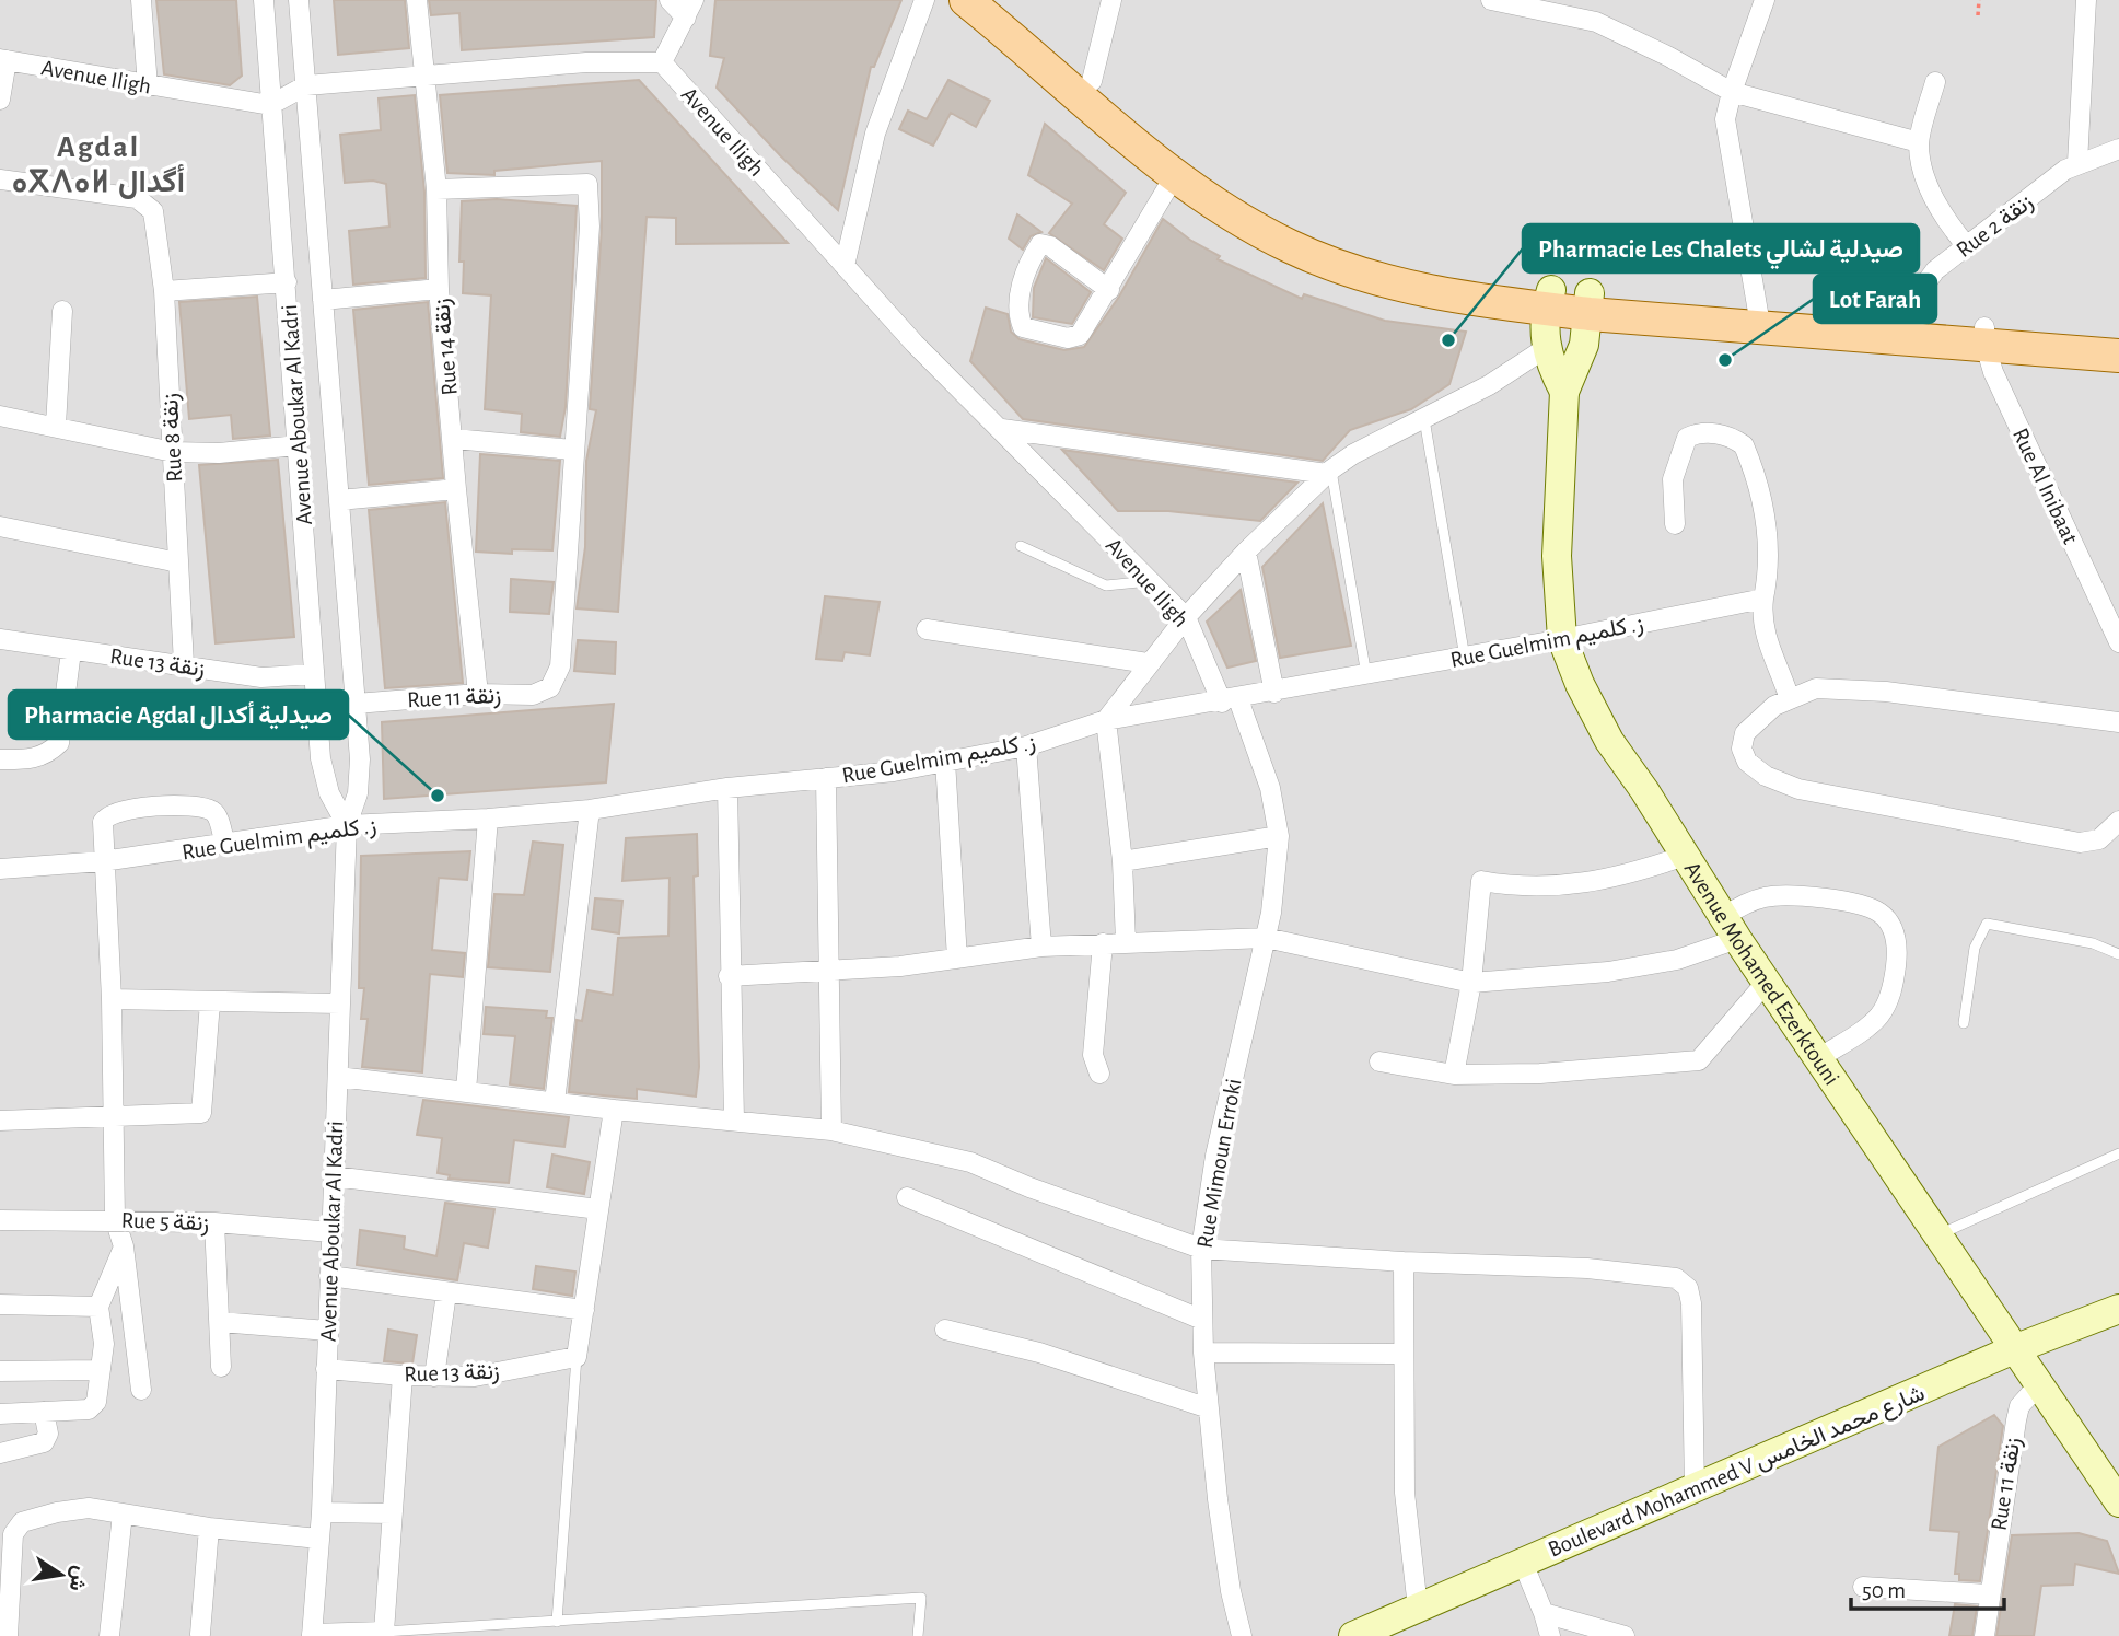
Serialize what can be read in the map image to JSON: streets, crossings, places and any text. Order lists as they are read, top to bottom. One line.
{"streets":{"street":["Avenue Iligh","Rue 2 زنقة","Rue 14 زنقة","Avenue Aboukar Al Kadri","Rue 8 زنقة","Rue Al Inibaat","Rue Guelmim ز. كلميم","Rue 13 زنقة","Rue 11 زنقة","Avenue Mohamed Ezerktouni","Rue Mimoun Erroki","Rue 5 زنقة","Boulevard Mohammed V شارع محمد الخامس"]},"crossings":[["Avenue Iligh","Avenue Aboukar Al Kadri"],["Avenue Iligh","Rue Guelmim ز. كلميم"],["Avenue Iligh","Rue Mimoun Erroki"],["Rue 14 زنقة","Rue 11 زنقة"],["Avenue Aboukar Al Kadri","Rue Guelmim ز. كلميم"],["Avenue Aboukar Al Kadri","Rue 13 زنقة"],["Avenue Aboukar Al Kadri","Rue 11 زنقة"],["Avenue Aboukar Al Kadri","Rue 5 زنقة"],["Rue 8 زنقة","Rue 13 زنقة"],["Rue Guelmim ز. كلميم","Avenue Mohamed Ezerktouni"],["Rue Guelmim ز. كلميم","Rue Mimoun Erroki"],["Rue 11 زنقة","Avenue Mohamed Ezerktouni"],["Avenue Mohamed Ezerktouni","Boulevard Mohammed V شارع محمد الخامس"]],"districts":["Agdal ⴰⴳⴷⴰⵍ أگدال"],"places":["Pharmacie Les Chalets صيدلية لشالي","Lot Farah","Pharmacie Agdal صيدلية أكدال"],"scale_bar":"50 m","north":"right"}
